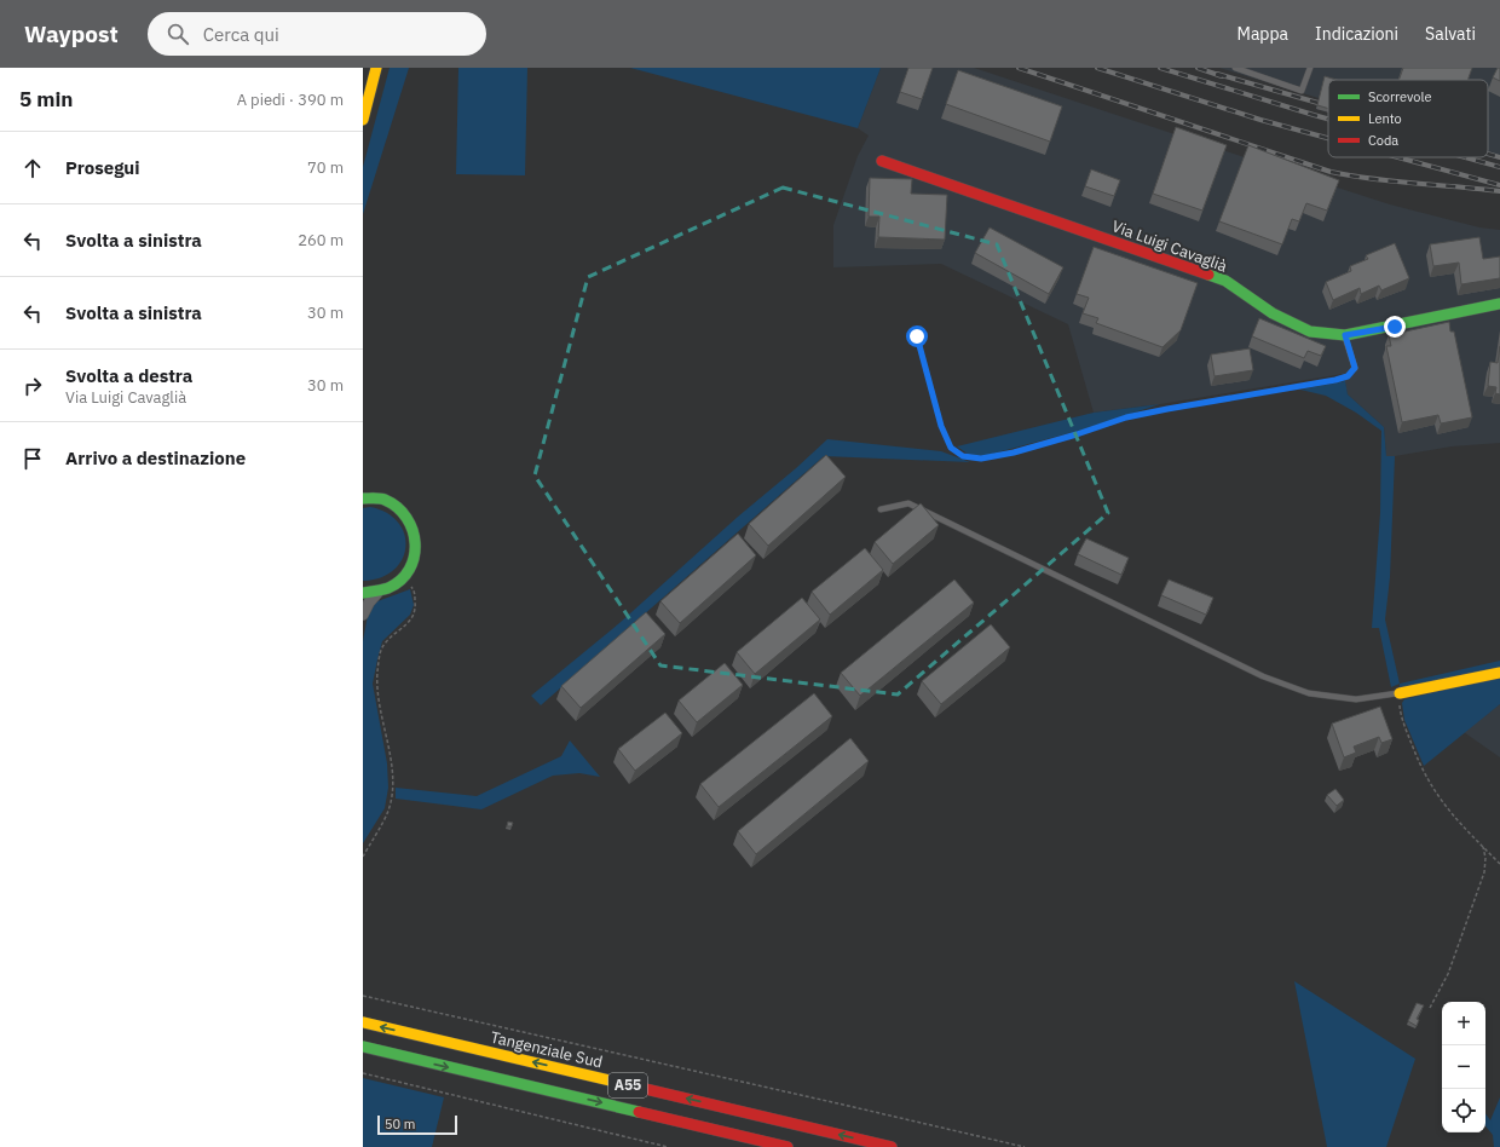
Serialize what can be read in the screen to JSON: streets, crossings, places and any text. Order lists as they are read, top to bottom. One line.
{"streets":{"main road":["Via Luigi Cavaglià","Tangenziale Sud","A55"]},"legend":["Scorrevole","Lento","Coda"],"scale_bar":"50 m","page":{"header":"Waypost","search":"Cerca qui","nav":["Mappa","Indicazioni","Salvati"],"heading":["5 min","A piedi · 390 m"],"list":[["Prosegui","70 m"],["Svolta a sinistra","260 m"],["Svolta a sinistra","30 m"],["Svolta a destra","Via Luigi Cavaglià","30 m"],"Arrivo a destinazione"],"map_buttons":["+","−"],"scale":"50 m"}}
